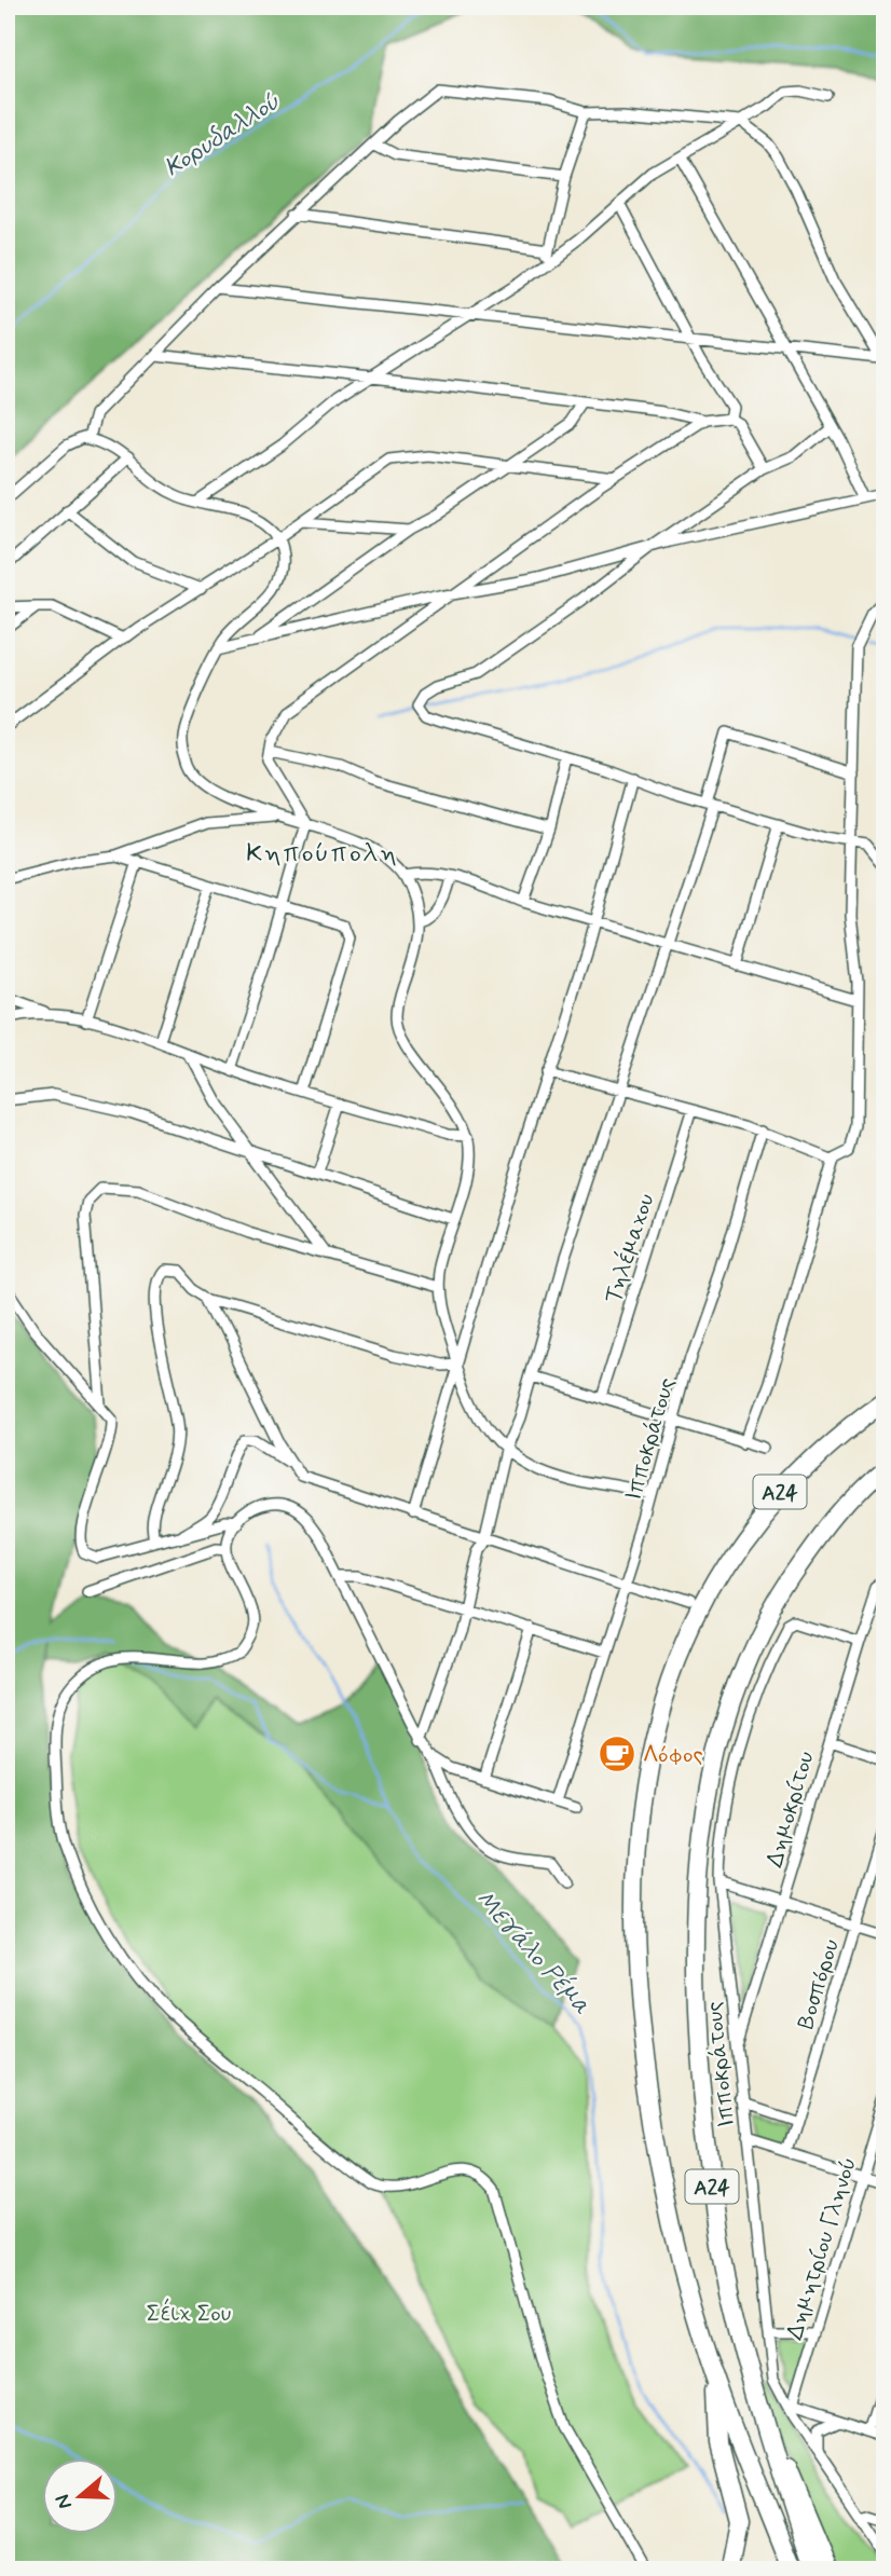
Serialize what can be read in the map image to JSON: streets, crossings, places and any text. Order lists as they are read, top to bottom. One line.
{"streets":{"highway":["Α24"],"street":["Τηλέμαχου","Ιπποκράτους","Δημοκρίτου","Βοσπόρου","Δημητρίου Γληνού"]},"crossings":[["Ιπποκράτους","Δημοκρίτου"],["Ιπποκράτους","Δημητρίου Γληνού"]],"districts":["Κηπούπολη"],"water":["Κορυδαλλού","Μεγάλο Ρέμα"],"parks":["Σέιχ Σου"],"places":{"cafe":["Λόφος"]},"north":"left"}
